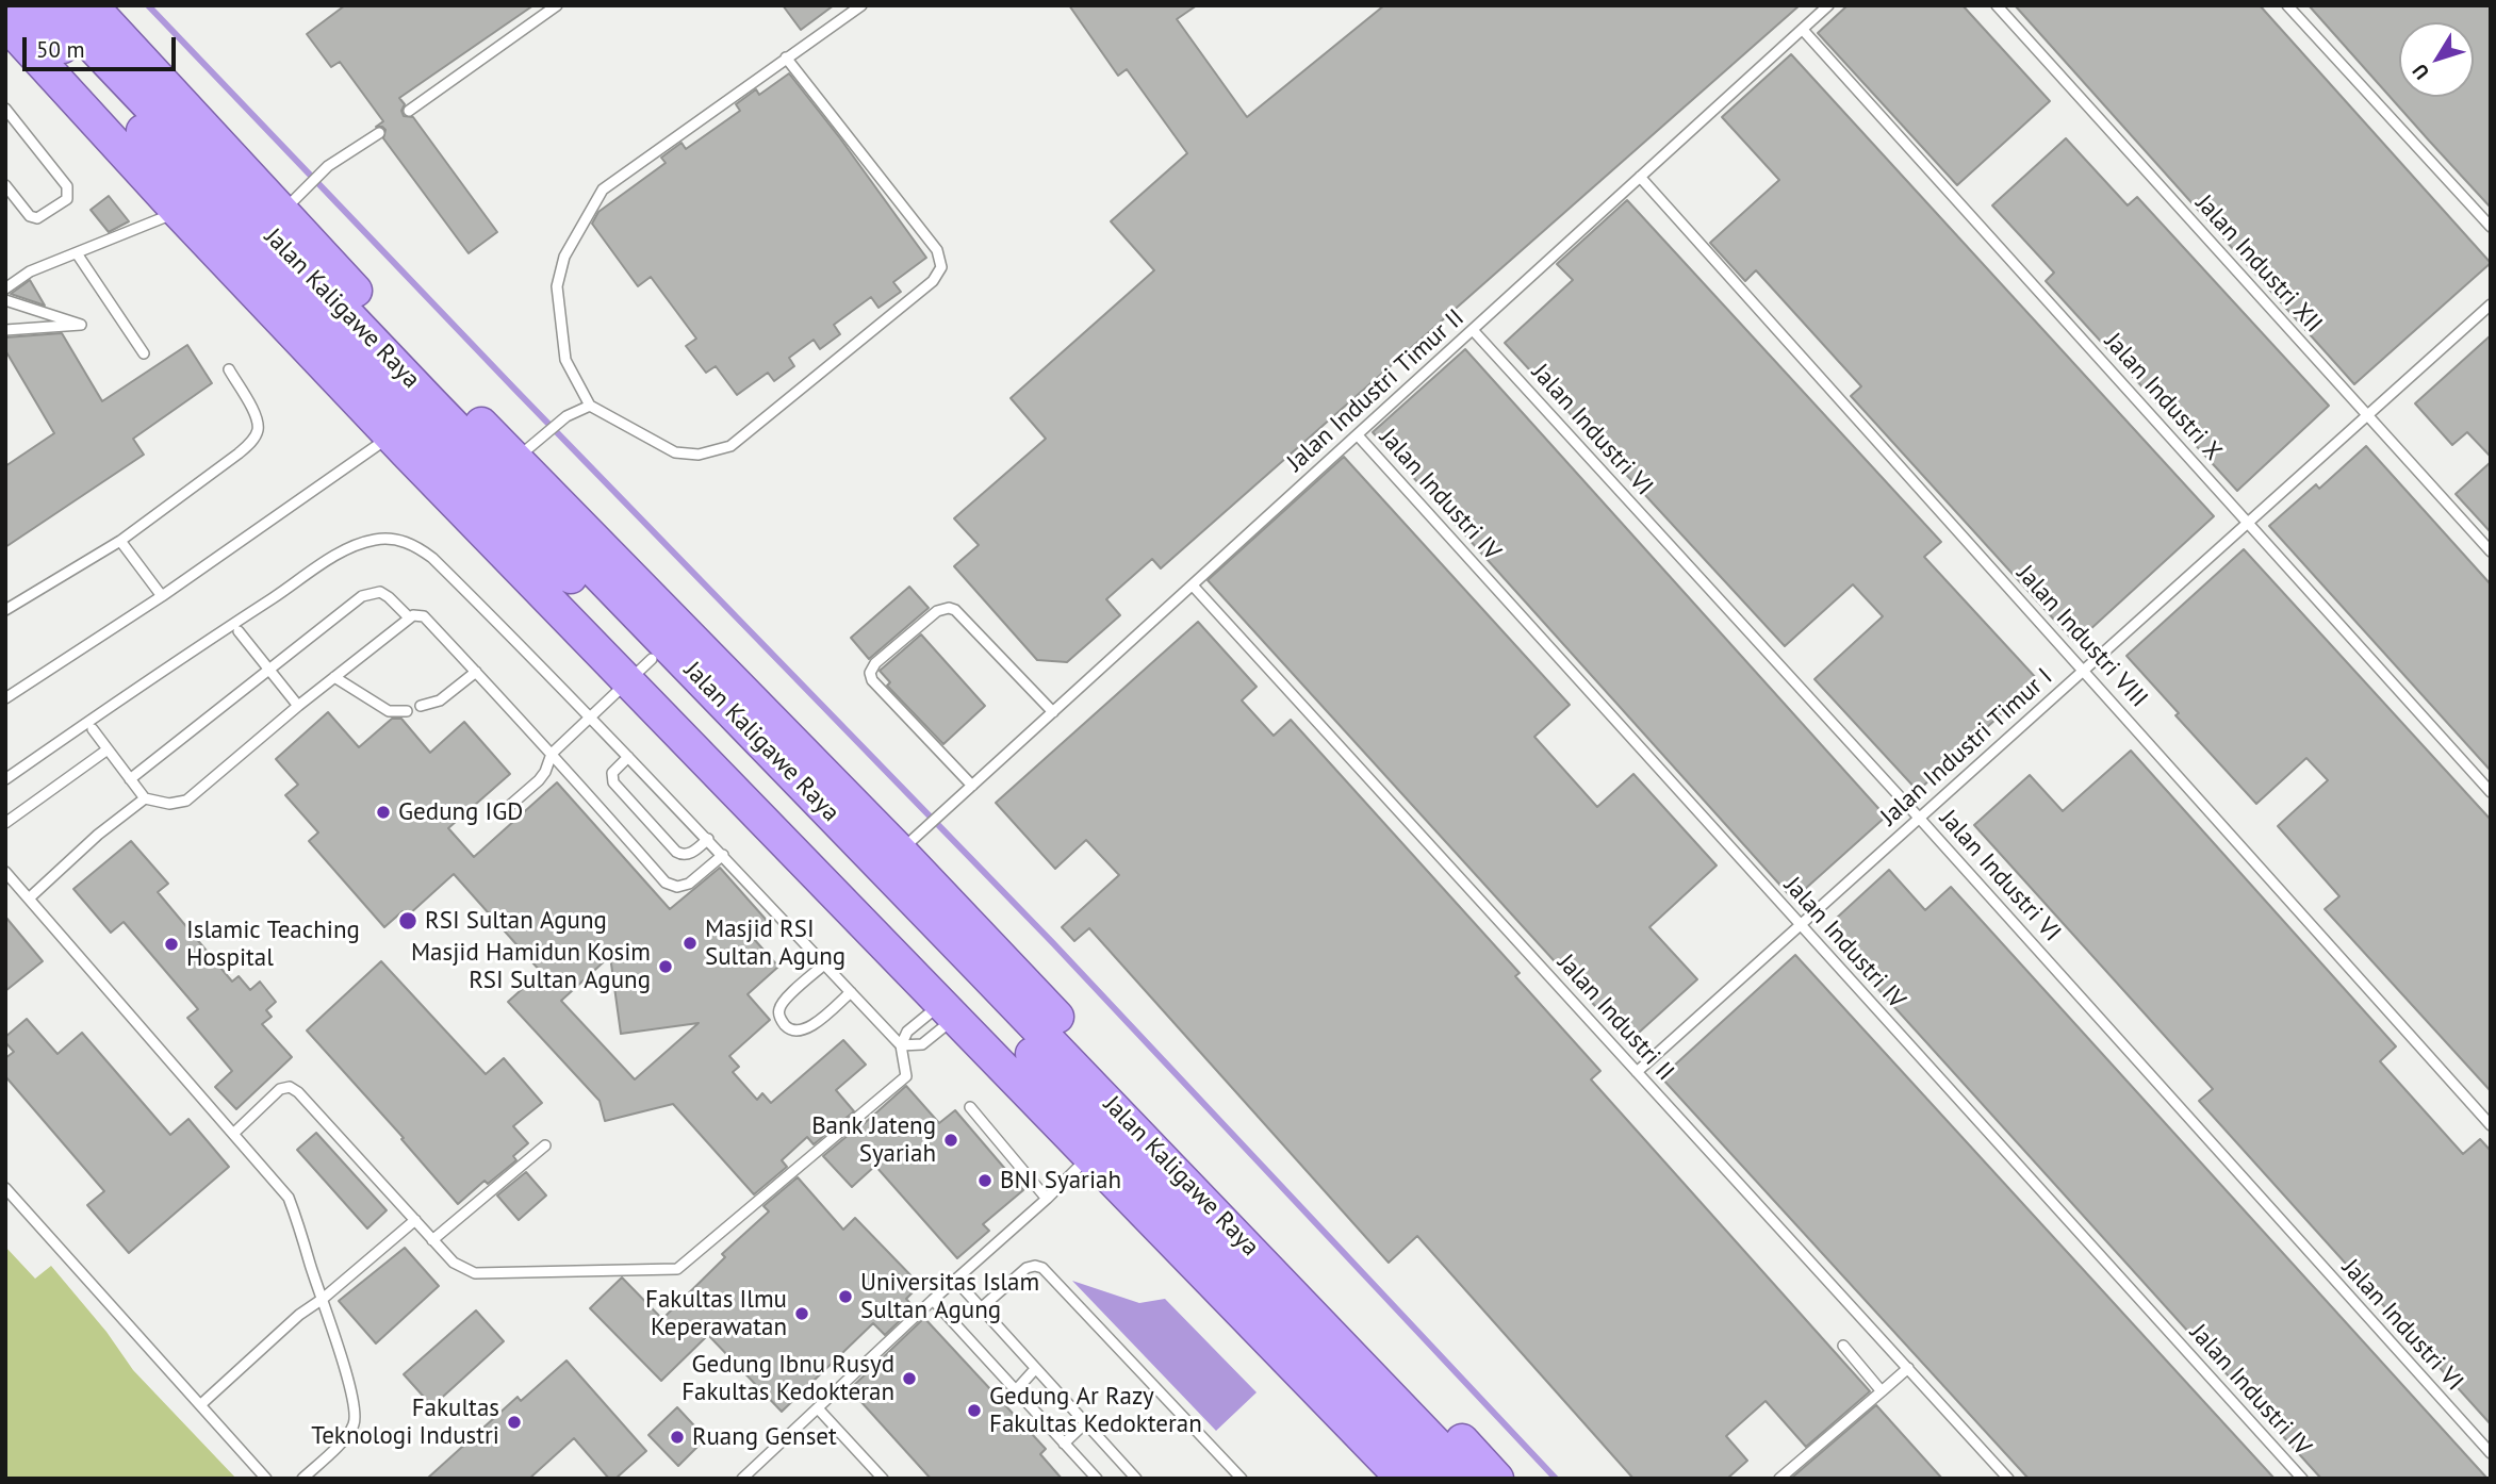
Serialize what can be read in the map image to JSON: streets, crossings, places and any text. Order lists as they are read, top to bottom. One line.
{"streets":{"highway":["Jalan Kaligawe Raya"],"lane":["Jalan Industri XII","Jalan Industri Timur II","Jalan Industri X","Jalan Industri VI","Jalan Industri IV","Jalan Industri VIII","Jalan Industri Timur I","Jalan Industri II"]},"crossings":[["Jalan Industri XII","Jalan Industri Timur I"],["Jalan Industri Timur II","Jalan Industri X"],["Jalan Industri Timur II","Jalan Industri VI"],["Jalan Industri Timur II","Jalan Industri IV"],["Jalan Industri Timur II","Jalan Industri VIII"],["Jalan Industri Timur II","Jalan Industri II"],["Jalan Industri X","Jalan Industri Timur I"],["Jalan Industri VI","Jalan Industri Timur I"],["Jalan Industri IV","Jalan Industri Timur I"],["Jalan Industri VIII","Jalan Industri Timur I"],["Jalan Industri Timur I","Jalan Industri II"]],"places":["Gedung IGD","RSI Sultan Agung","Masjid RSI Sultan Agung","Islamic Teaching Hospital","Masjid Hamidun Kosim RSI Sultan Agung","Bank Jateng Syariah","BNI Syariah","Universitas Islam Sultan Agung","Fakultas Ilmu Keperawatan","Gedung Ibnu Rusyd Fakultas Kedokteran","Gedung Ar Razy Fakultas Kedokteran","Fakultas Teknologi Industri","Ruang Genset"],"scale_bar":"50 m","north":"bottom left"}
